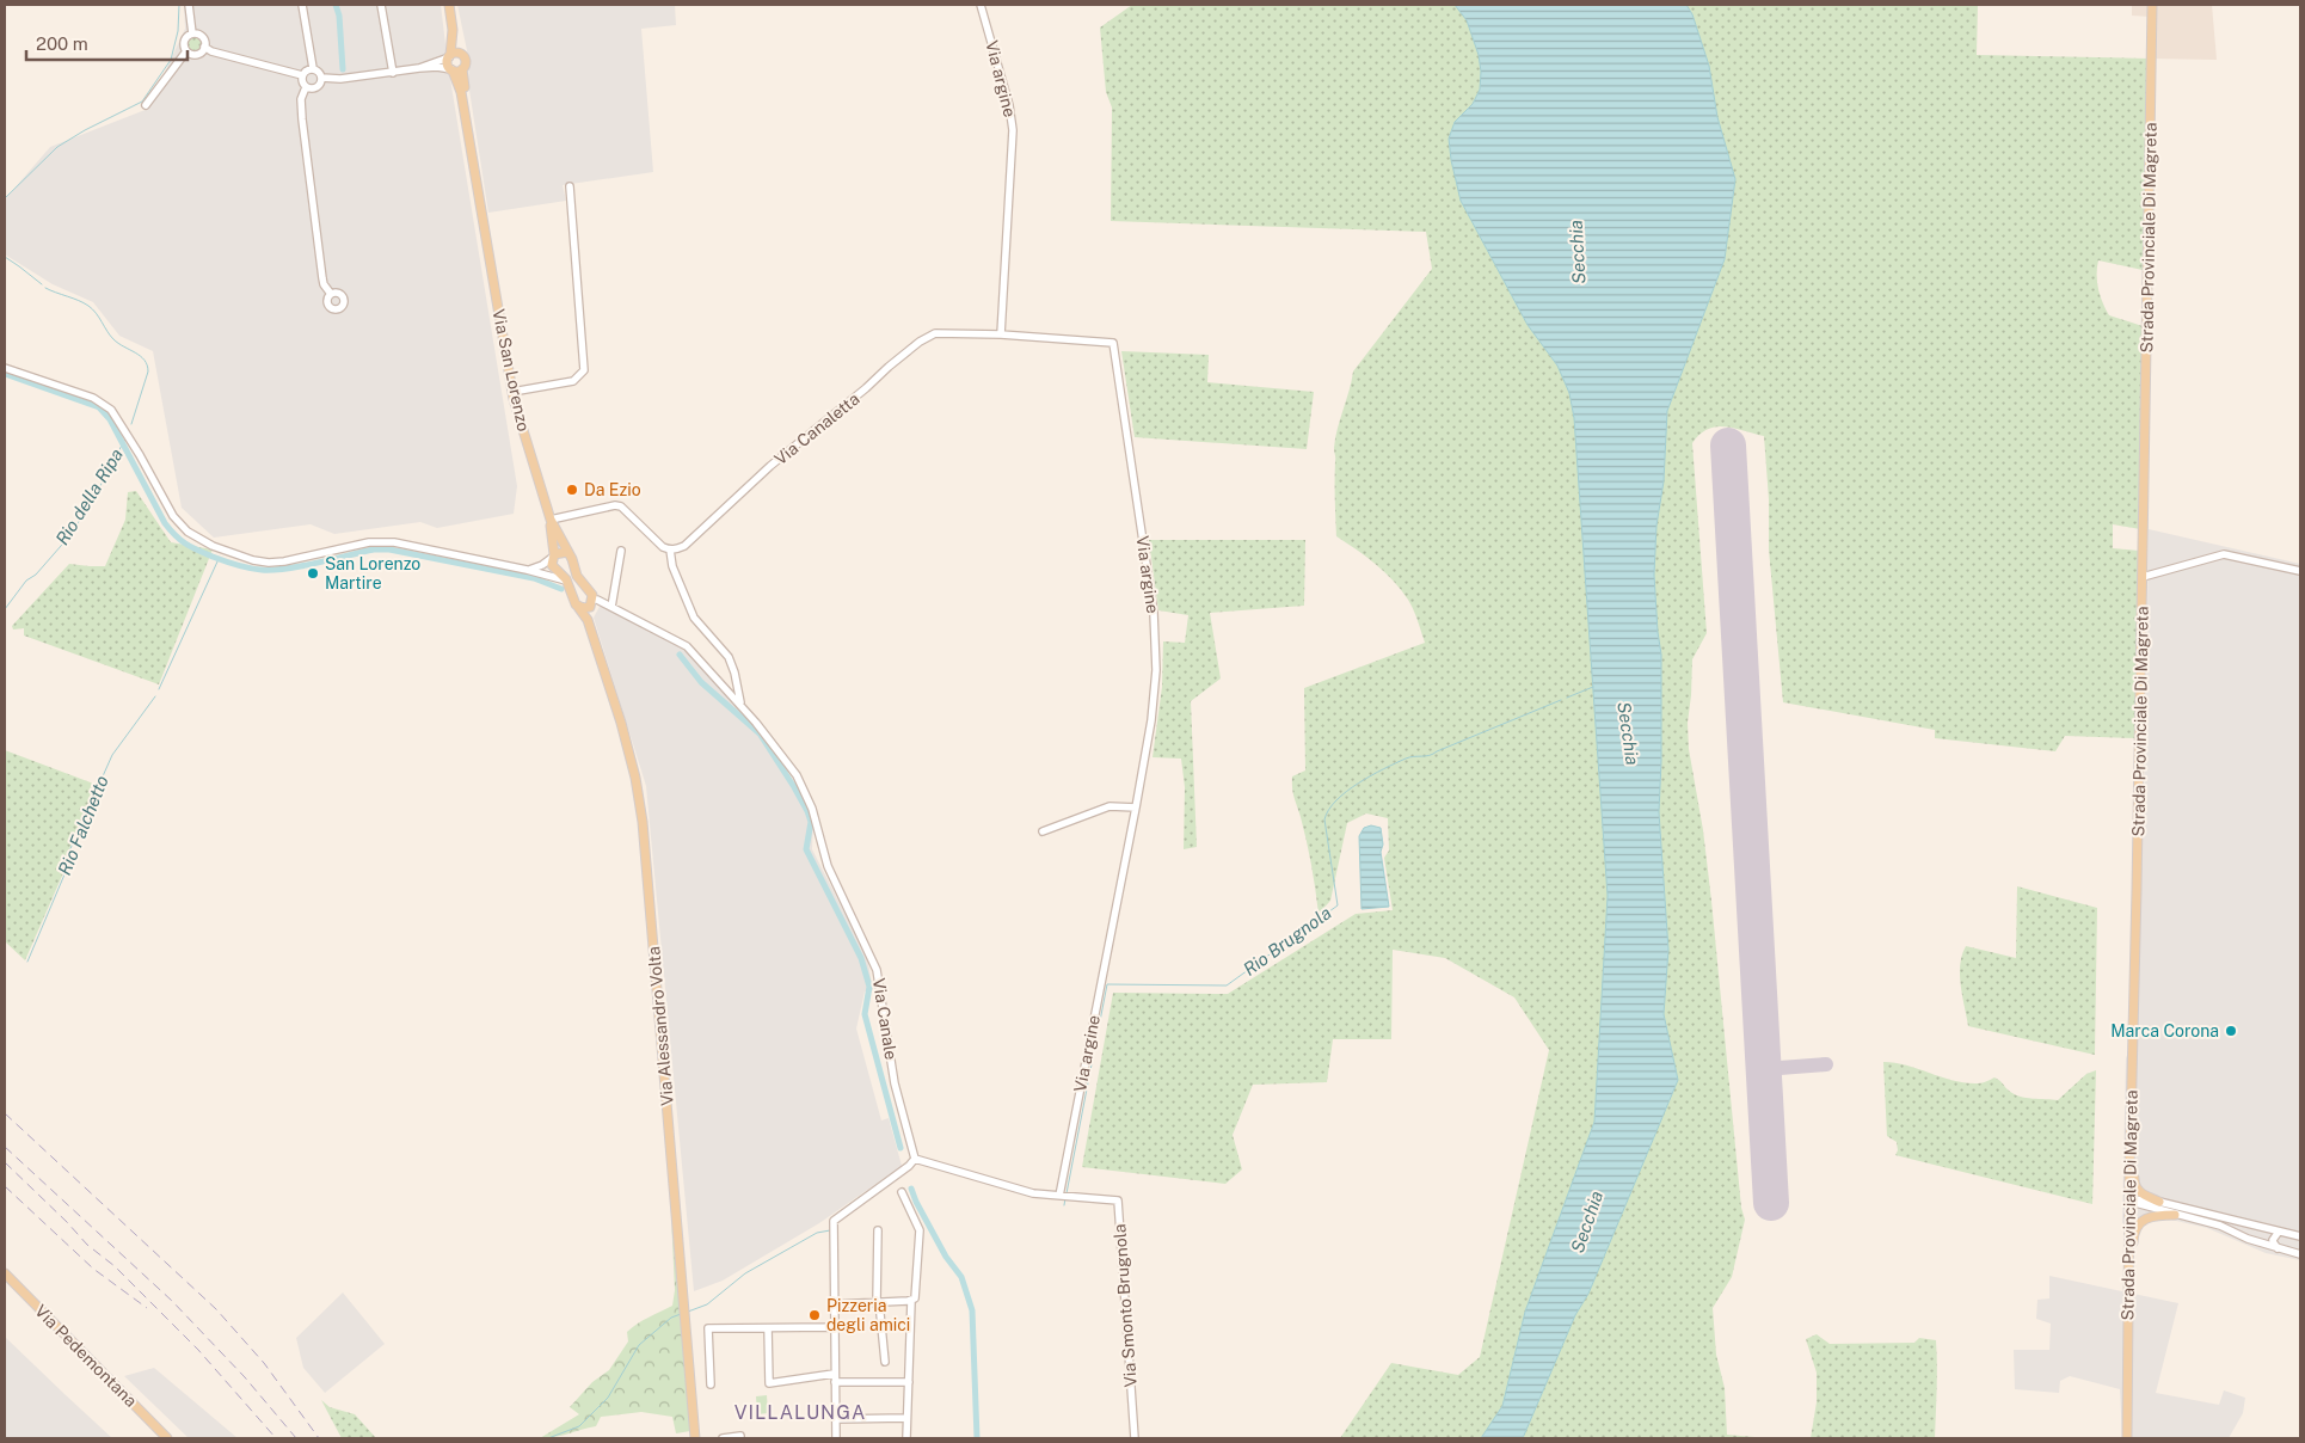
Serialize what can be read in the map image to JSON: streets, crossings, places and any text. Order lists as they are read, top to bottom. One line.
{"streets":{"main road":["Strada Provinciale Di Magreta","Via San Lorenzo","Via Alessandro Volta","Via Pedemontana"],"street":["Via argine","Via Canaletta","Via Canale","Via Smonto Brugnola"]},"crossings":[["Via argine","Via Canaletta"],["Via argine","Via Smonto Brugnola"],["Via Canale","Via Smonto Brugnola"]],"districts":["VILLALUNGA"],"water":["Secchia","Rio della Ripa","Rio Falchetto","Rio Brugnola"],"places":["Da Ezio","San Lorenzo Martire","Marca Corona","Pizzeria degli amici"],"scale_bar":"200 m"}
